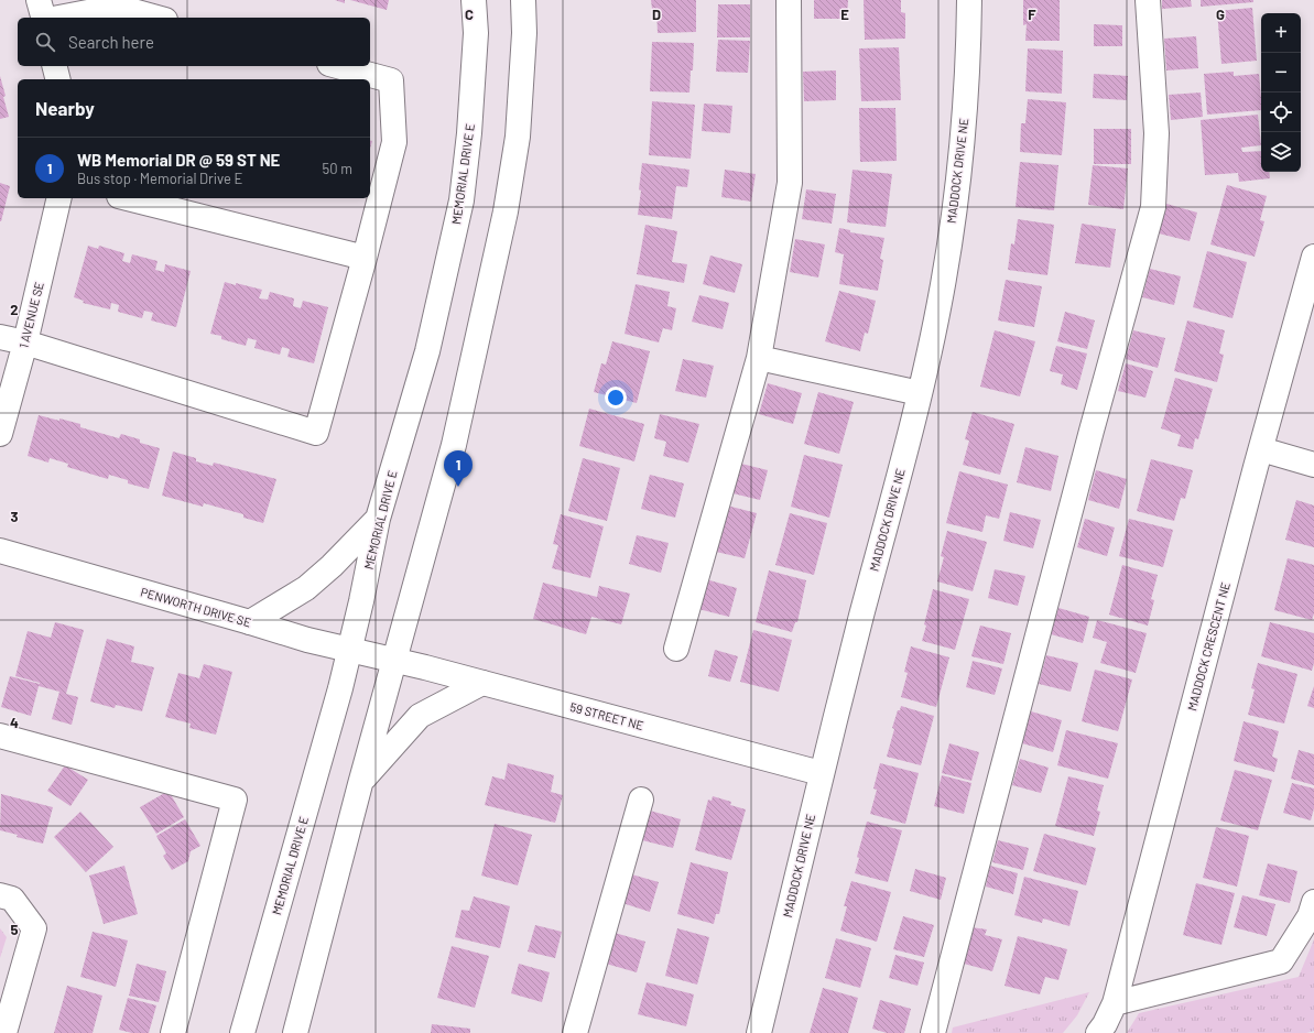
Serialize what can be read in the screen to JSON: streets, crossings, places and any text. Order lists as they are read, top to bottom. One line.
{"streets":{"street":["MADDOCK DRIVE NE","MEMORIAL DRIVE E","1 AVENUE SE","PENWORTH DRIVE SE","MADDOCK CRESCENT NE","59 STREET NE"]},"crossings":[["MADDOCK DRIVE NE","59 STREET NE"],["MEMORIAL DRIVE E","PENWORTH DRIVE SE"],["PENWORTH DRIVE SE","59 STREET NE"]],"page":{"map_buttons":["+","−"],"search":"Search here","heading":"Nearby","list":[{"mark":"1","name":"WB Memorial DR @ 59 ST NE","note":"Bus stop · Memorial Drive E","value":"50 m"}],"pins":"1"},"grid":{"columns":["C","D","E","F","G"],"rows":["2","3","4","5"]}}
